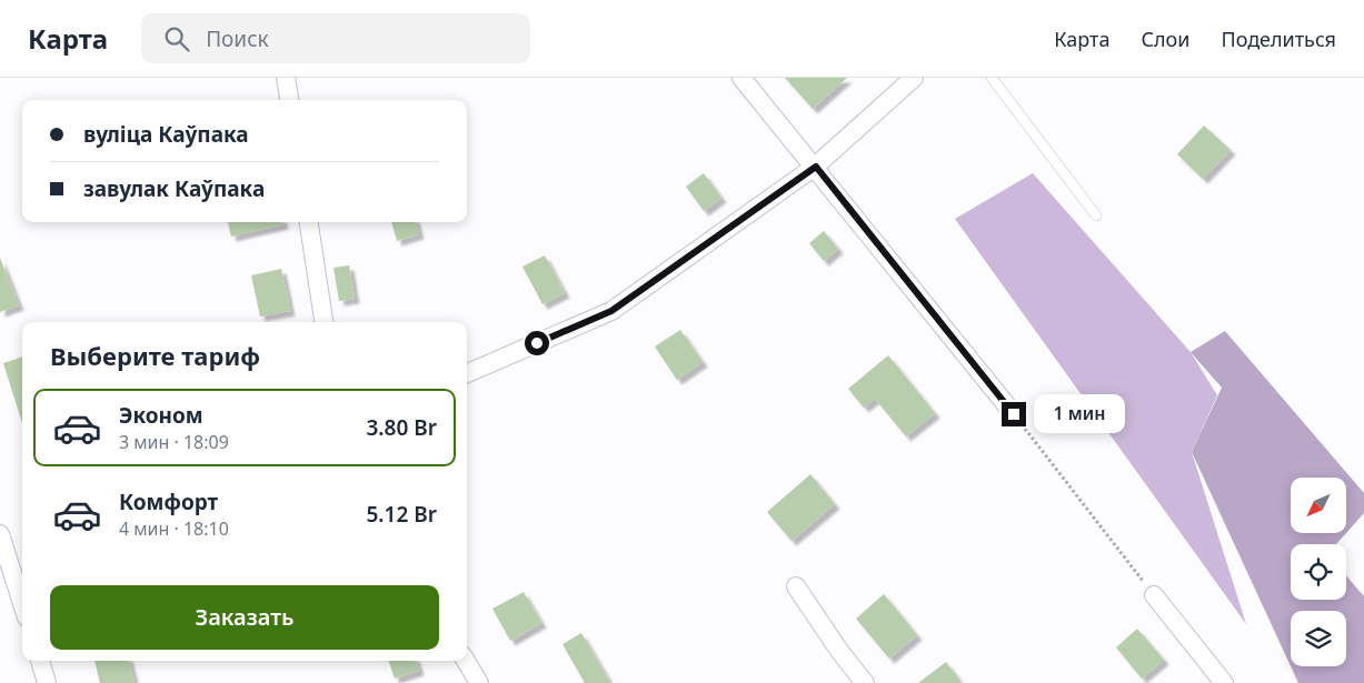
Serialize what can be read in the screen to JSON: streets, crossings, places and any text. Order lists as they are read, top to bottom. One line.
{"north":"bottom left","page":{"header":"Карта","search":"Поиск","nav":["Карта","Слои","Поделиться"],"banner":["вуліца Каўпака","завулак Каўпака"],"heading":"Выберите тариф","list":[{"name":"Эконом","note":"3 мин · 18:09","value":"3.80 Br"},{"name":"Комфорт","note":"4 мин · 18:10","value":"5.12 Br"}],"bubble":"1 мин","buttons":"Заказать"}}
